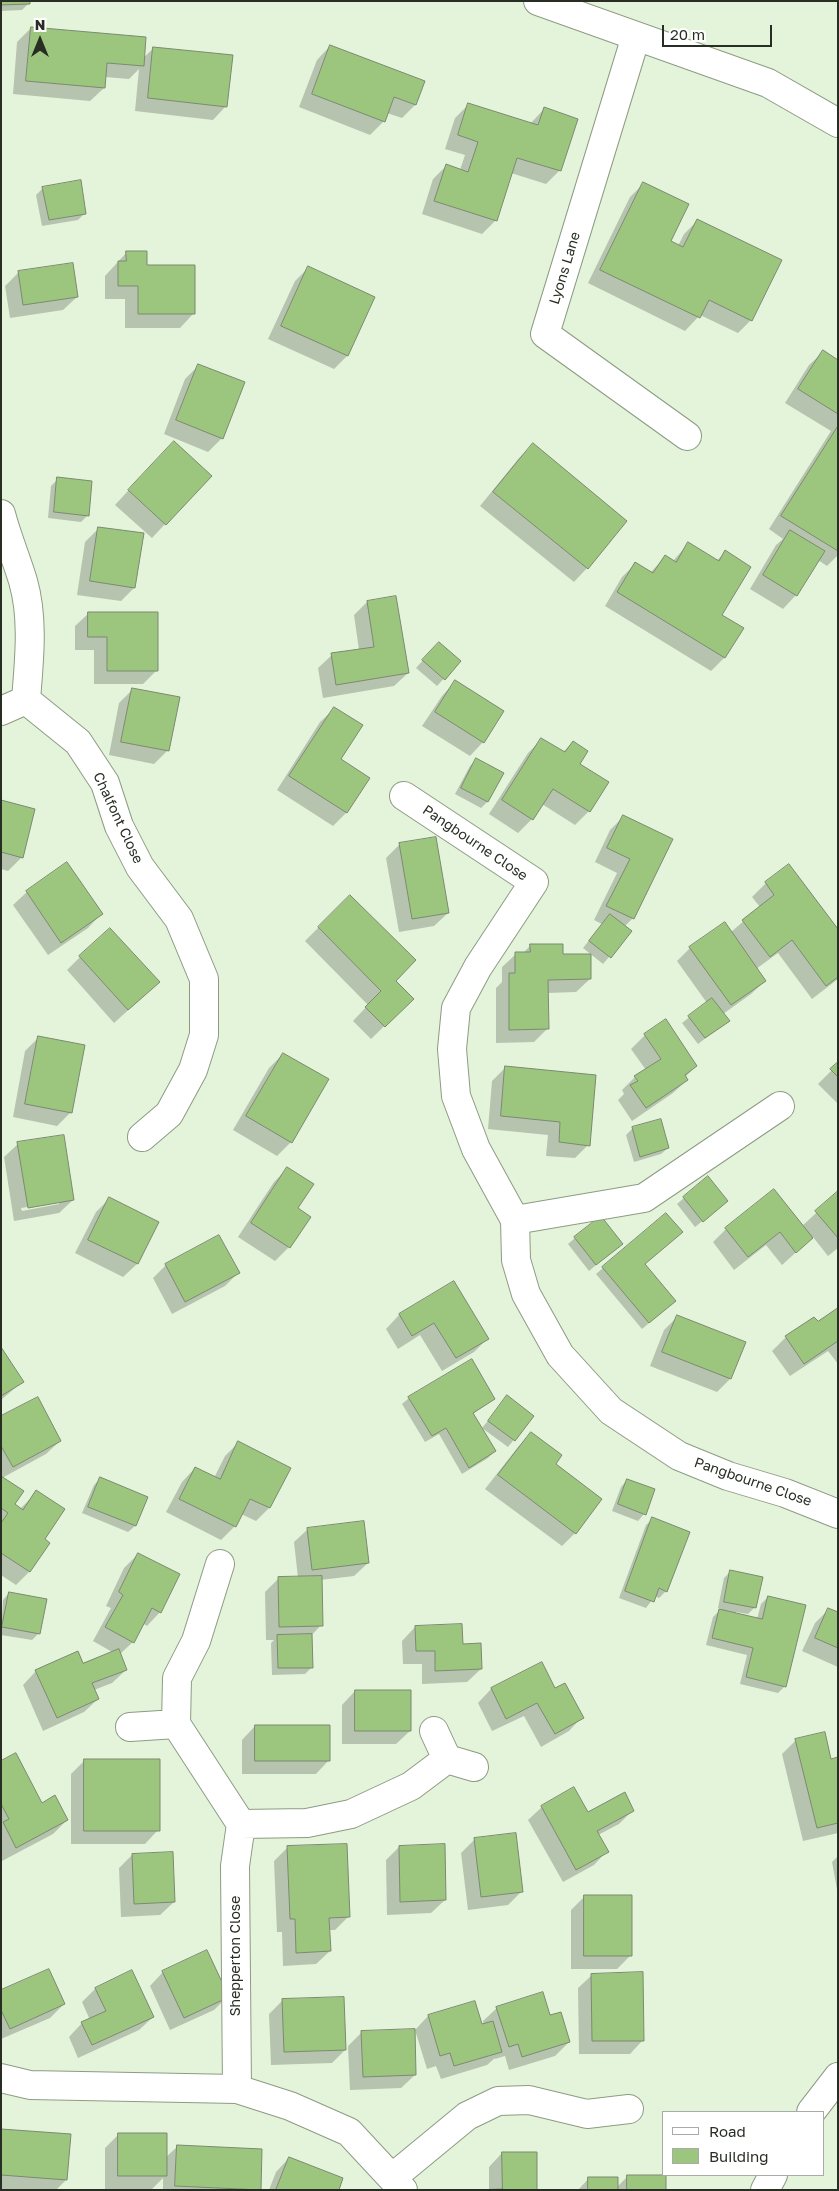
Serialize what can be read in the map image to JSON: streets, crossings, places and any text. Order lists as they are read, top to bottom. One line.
{"streets":{"street":["Lyons Lane","Chalfont Close","Pangbourne Close","Shepperton Close"]},"legend":["Road","Building"],"scale_bar":"20 m","north":"top"}
